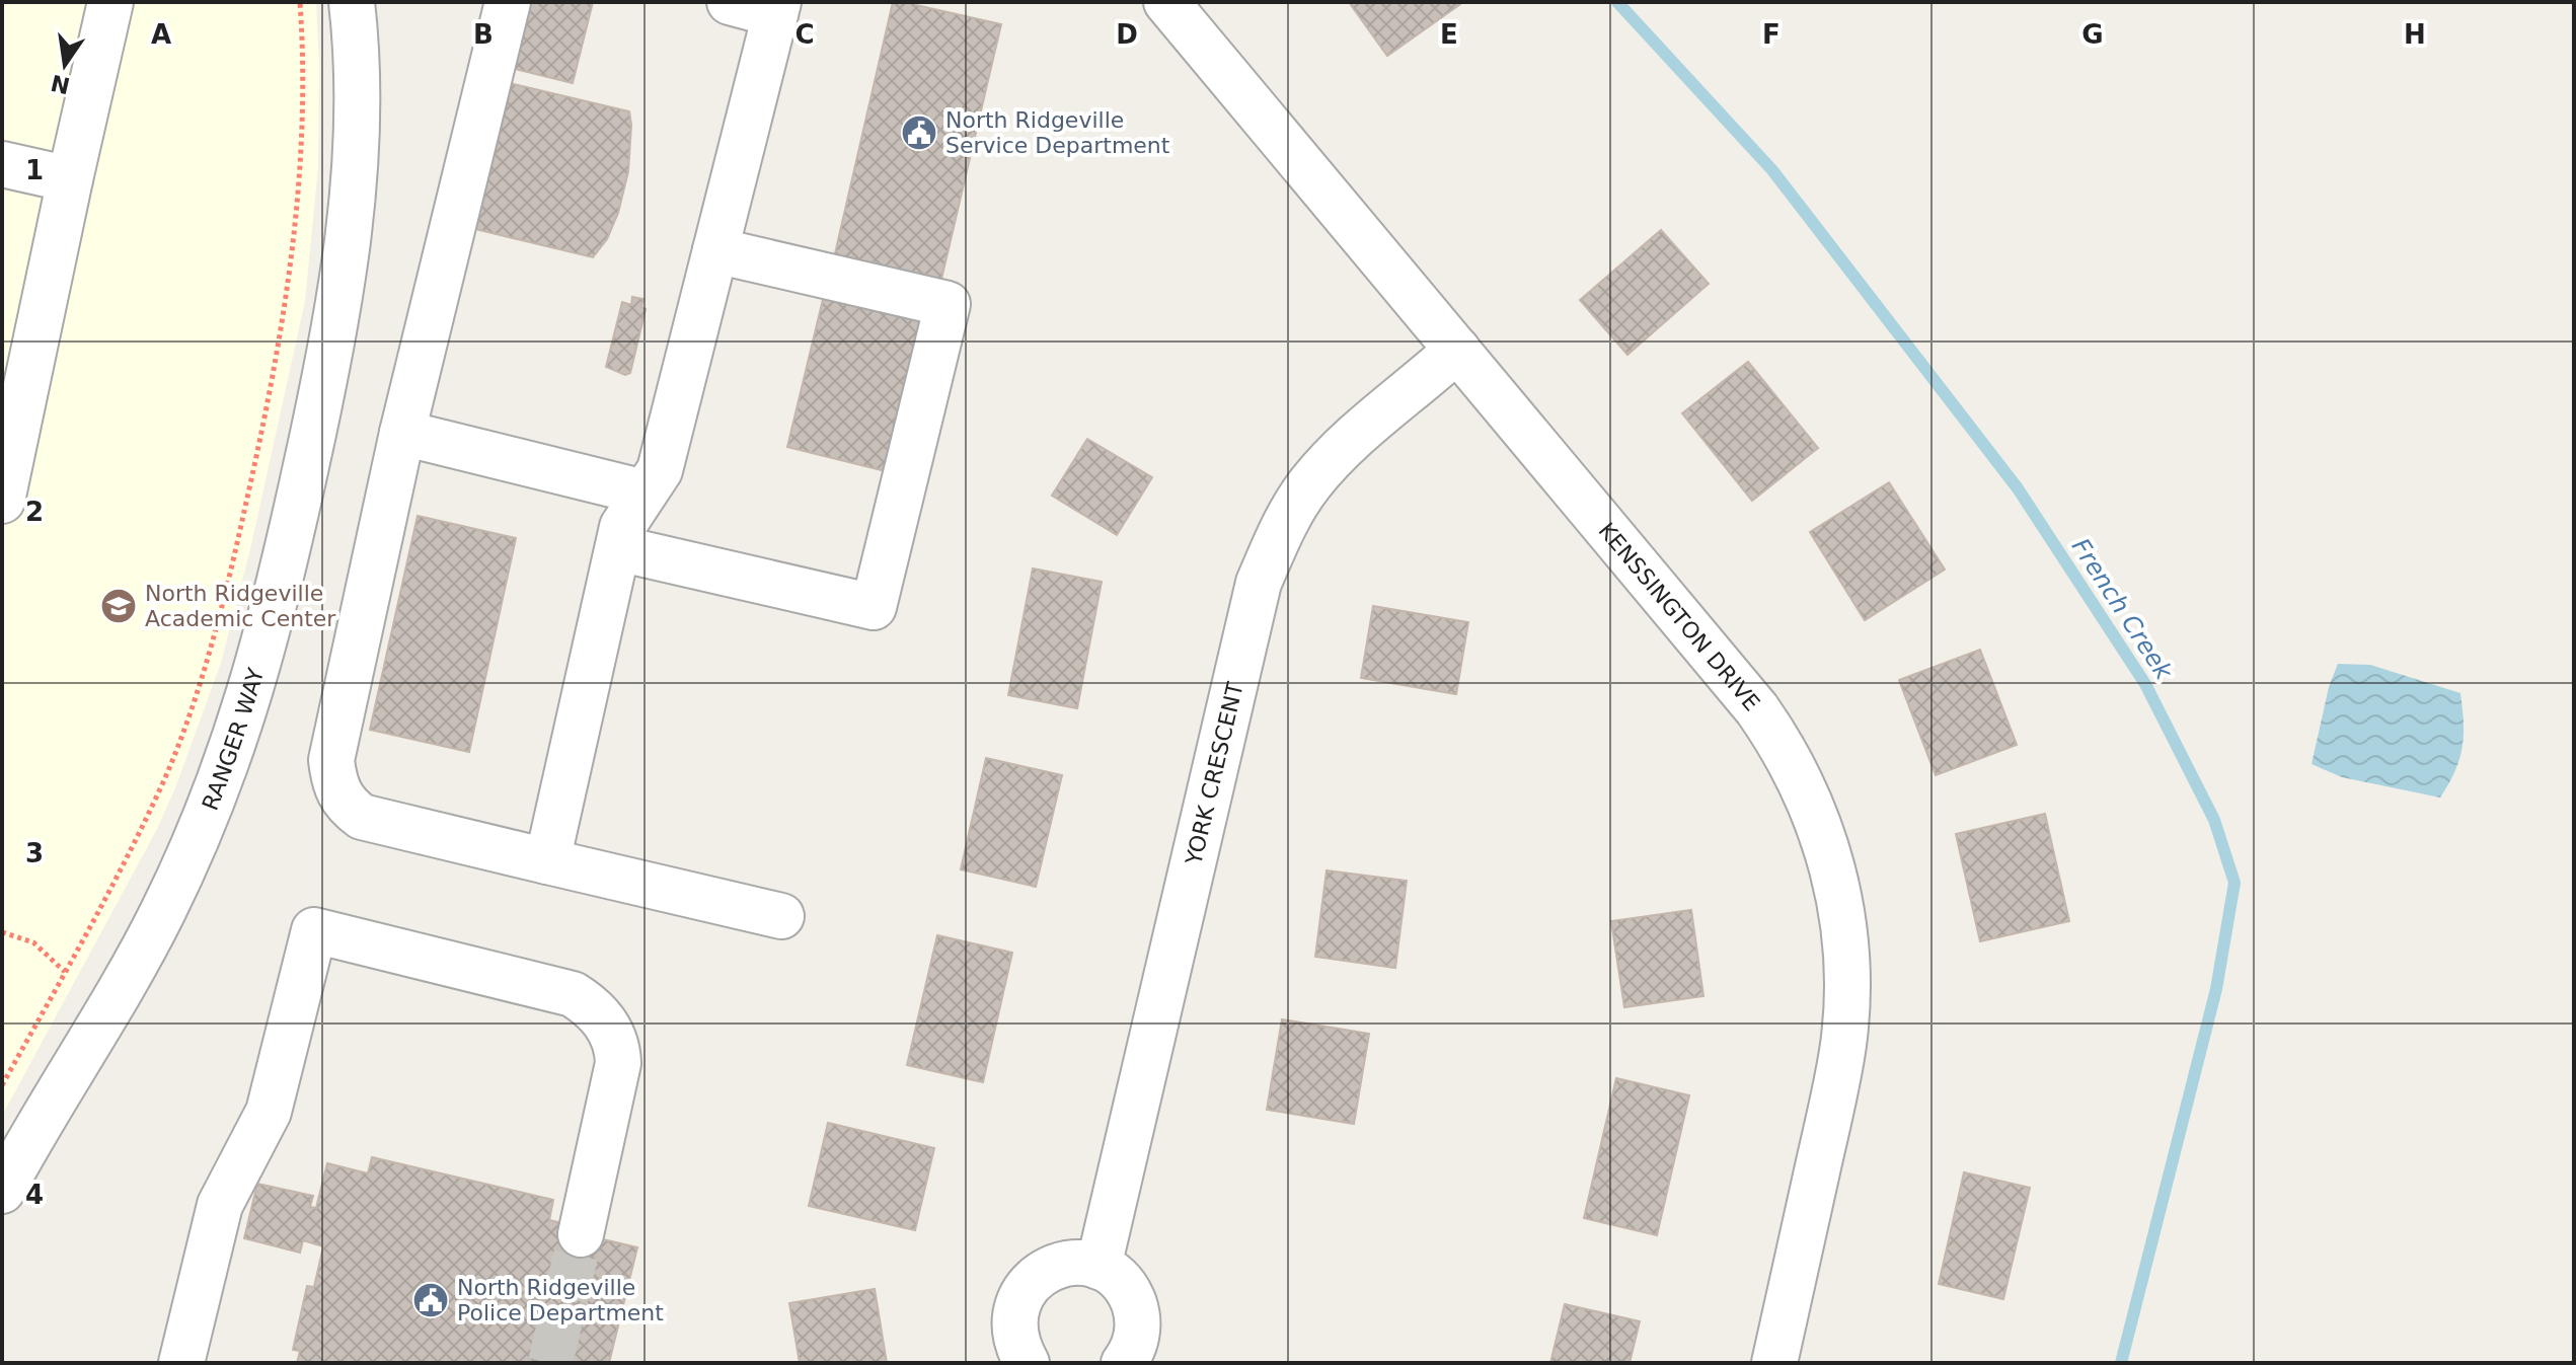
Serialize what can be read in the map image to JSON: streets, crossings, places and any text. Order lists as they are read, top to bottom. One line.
{"streets":{"street":["KENSSINGTON DRIVE","RANGER WAY","YORK CRESCENT"]},"crossings":[["KENSSINGTON DRIVE","YORK CRESCENT"]],"water":["French Creek"],"places":{"public building":["North Ridgeville Service Department","North Ridgeville Police Department"],"school or university":["North Ridgeville Academic Center"]},"north":"bottom","grid":{"columns":["A","B","C","D","E","F","G","H"],"rows":["1","2","3","4"]}}
